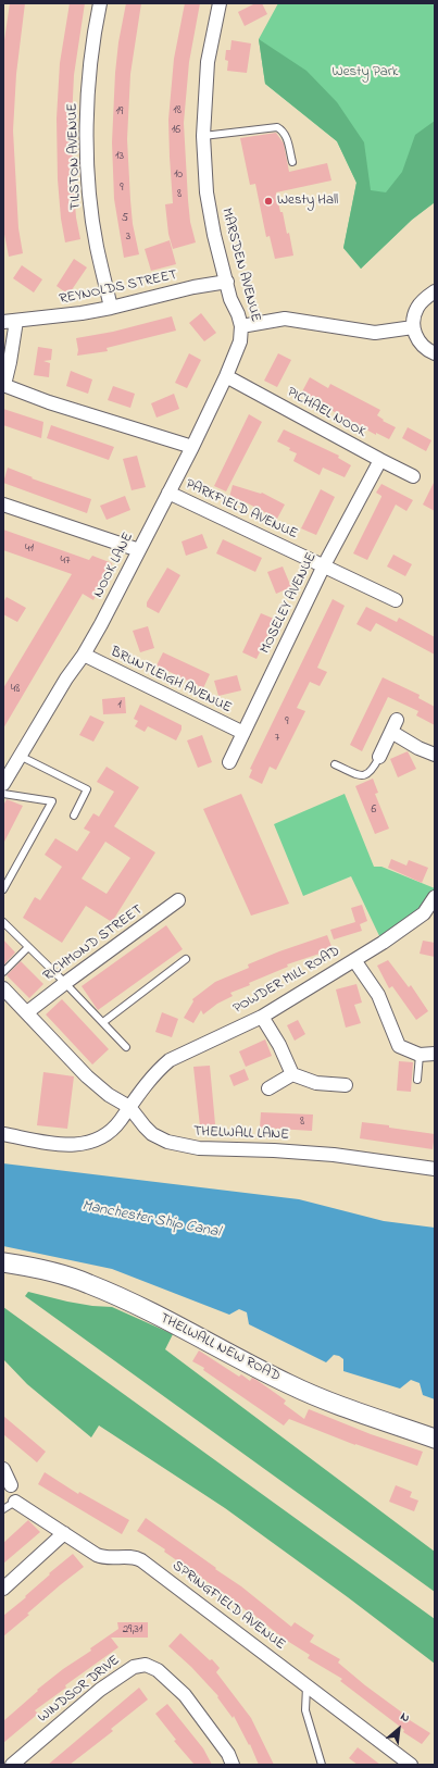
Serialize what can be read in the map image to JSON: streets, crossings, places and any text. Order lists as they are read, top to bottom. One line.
{"streets":{"main road":["THELWALL NEW ROAD"],"street":["TILSTON AVENUE","MARSDEN AVENUE","REYNOLDS STREET","PICHAEL NOOK","PARKFIELD AVENUE","NOOK LANE","MOSELEY AVENUE","BRUNTLEIGH AVENUE","RICHMOND STREET","POWDER MILL ROAD","THELWALL LANE","SPRINGFIELD AVENUE","WINDSOR DRIVE"]},"crossings":[["TILSTON AVENUE","REYNOLDS STREET"],["MARSDEN AVENUE","REYNOLDS STREET"],["MARSDEN AVENUE","NOOK LANE"],["REYNOLDS STREET","NOOK LANE"],["PICHAEL NOOK","NOOK LANE"],["PICHAEL NOOK","MOSELEY AVENUE"],["PARKFIELD AVENUE","NOOK LANE"],["PARKFIELD AVENUE","MOSELEY AVENUE"],["NOOK LANE","BRUNTLEIGH AVENUE"],["MOSELEY AVENUE","BRUNTLEIGH AVENUE"],["RICHMOND STREET","THELWALL LANE"],["POWDER MILL ROAD","THELWALL LANE"]],"water":["Manchester Ship Canal"],"parks":["Westy Park"],"places":["Westy Hall"],"house_numbers":["18","19","16","13","10","9","8","5","3","41","47","48","1","9","7","6","8","29,31"],"north":"top right"}
